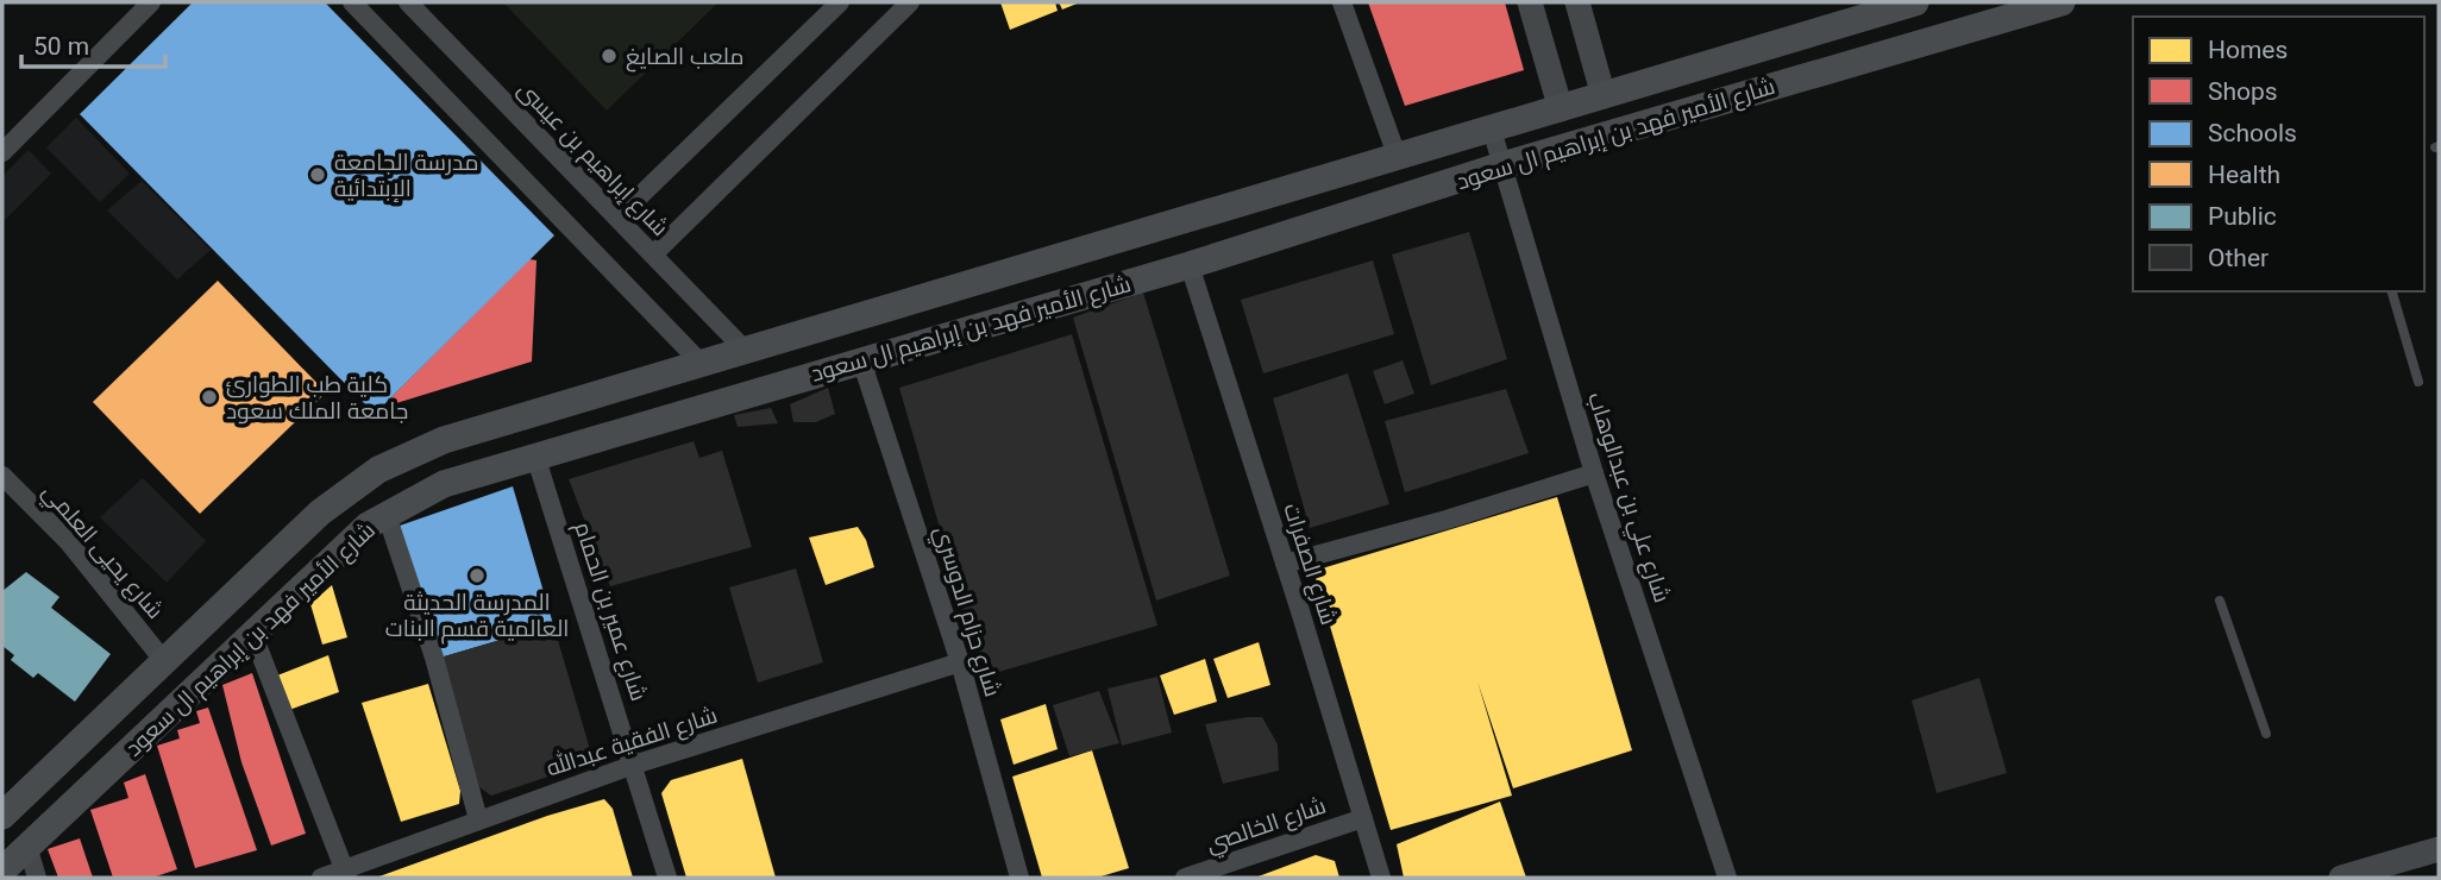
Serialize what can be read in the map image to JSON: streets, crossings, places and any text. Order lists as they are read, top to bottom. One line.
{"streets":{"main road":["شارع الأمير فهد بن إبراهيم ال سعود"],"street":["شارع إبراهيم بن عيسى","شارع علي بن عبدالوهاب","شارع يحيى العلمي","شارع الصفرات","شارع عمير بن الحمام","شارع حزام الدوسري","شارع الفقية عبدالله","شارع الخالصي"]},"crossings":[["شارع الأمير فهد بن إبراهيم ال سعود","شارع إبراهيم بن عيسى"],["شارع الأمير فهد بن إبراهيم ال سعود","شارع علي بن عبدالوهاب"],["شارع الأمير فهد بن إبراهيم ال سعود","شارع يحيى العلمي"],["شارع الأمير فهد بن إبراهيم ال سعود","شارع الصفرات"],["شارع الأمير فهد بن إبراهيم ال سعود","شارع عمير بن الحمام"],["شارع الأمير فهد بن إبراهيم ال سعود","شارع حزام الدوسري"],["شارع الصفرات","شارع الخالصي"],["شارع عمير بن الحمام","شارع الفقية عبدالله"],["شارع حزام الدوسري","شارع الفقية عبدالله"]],"places":["ملعب الصايغ","مدرسة الجامعة الإبتدائية","كلية طب الطوارئ جامعة الملك سعود","المدرسة الحديثة العالمية قسم البنات"],"legend":["Homes","Shops","Schools","Health","Public","Other"],"scale_bar":"50 m"}
